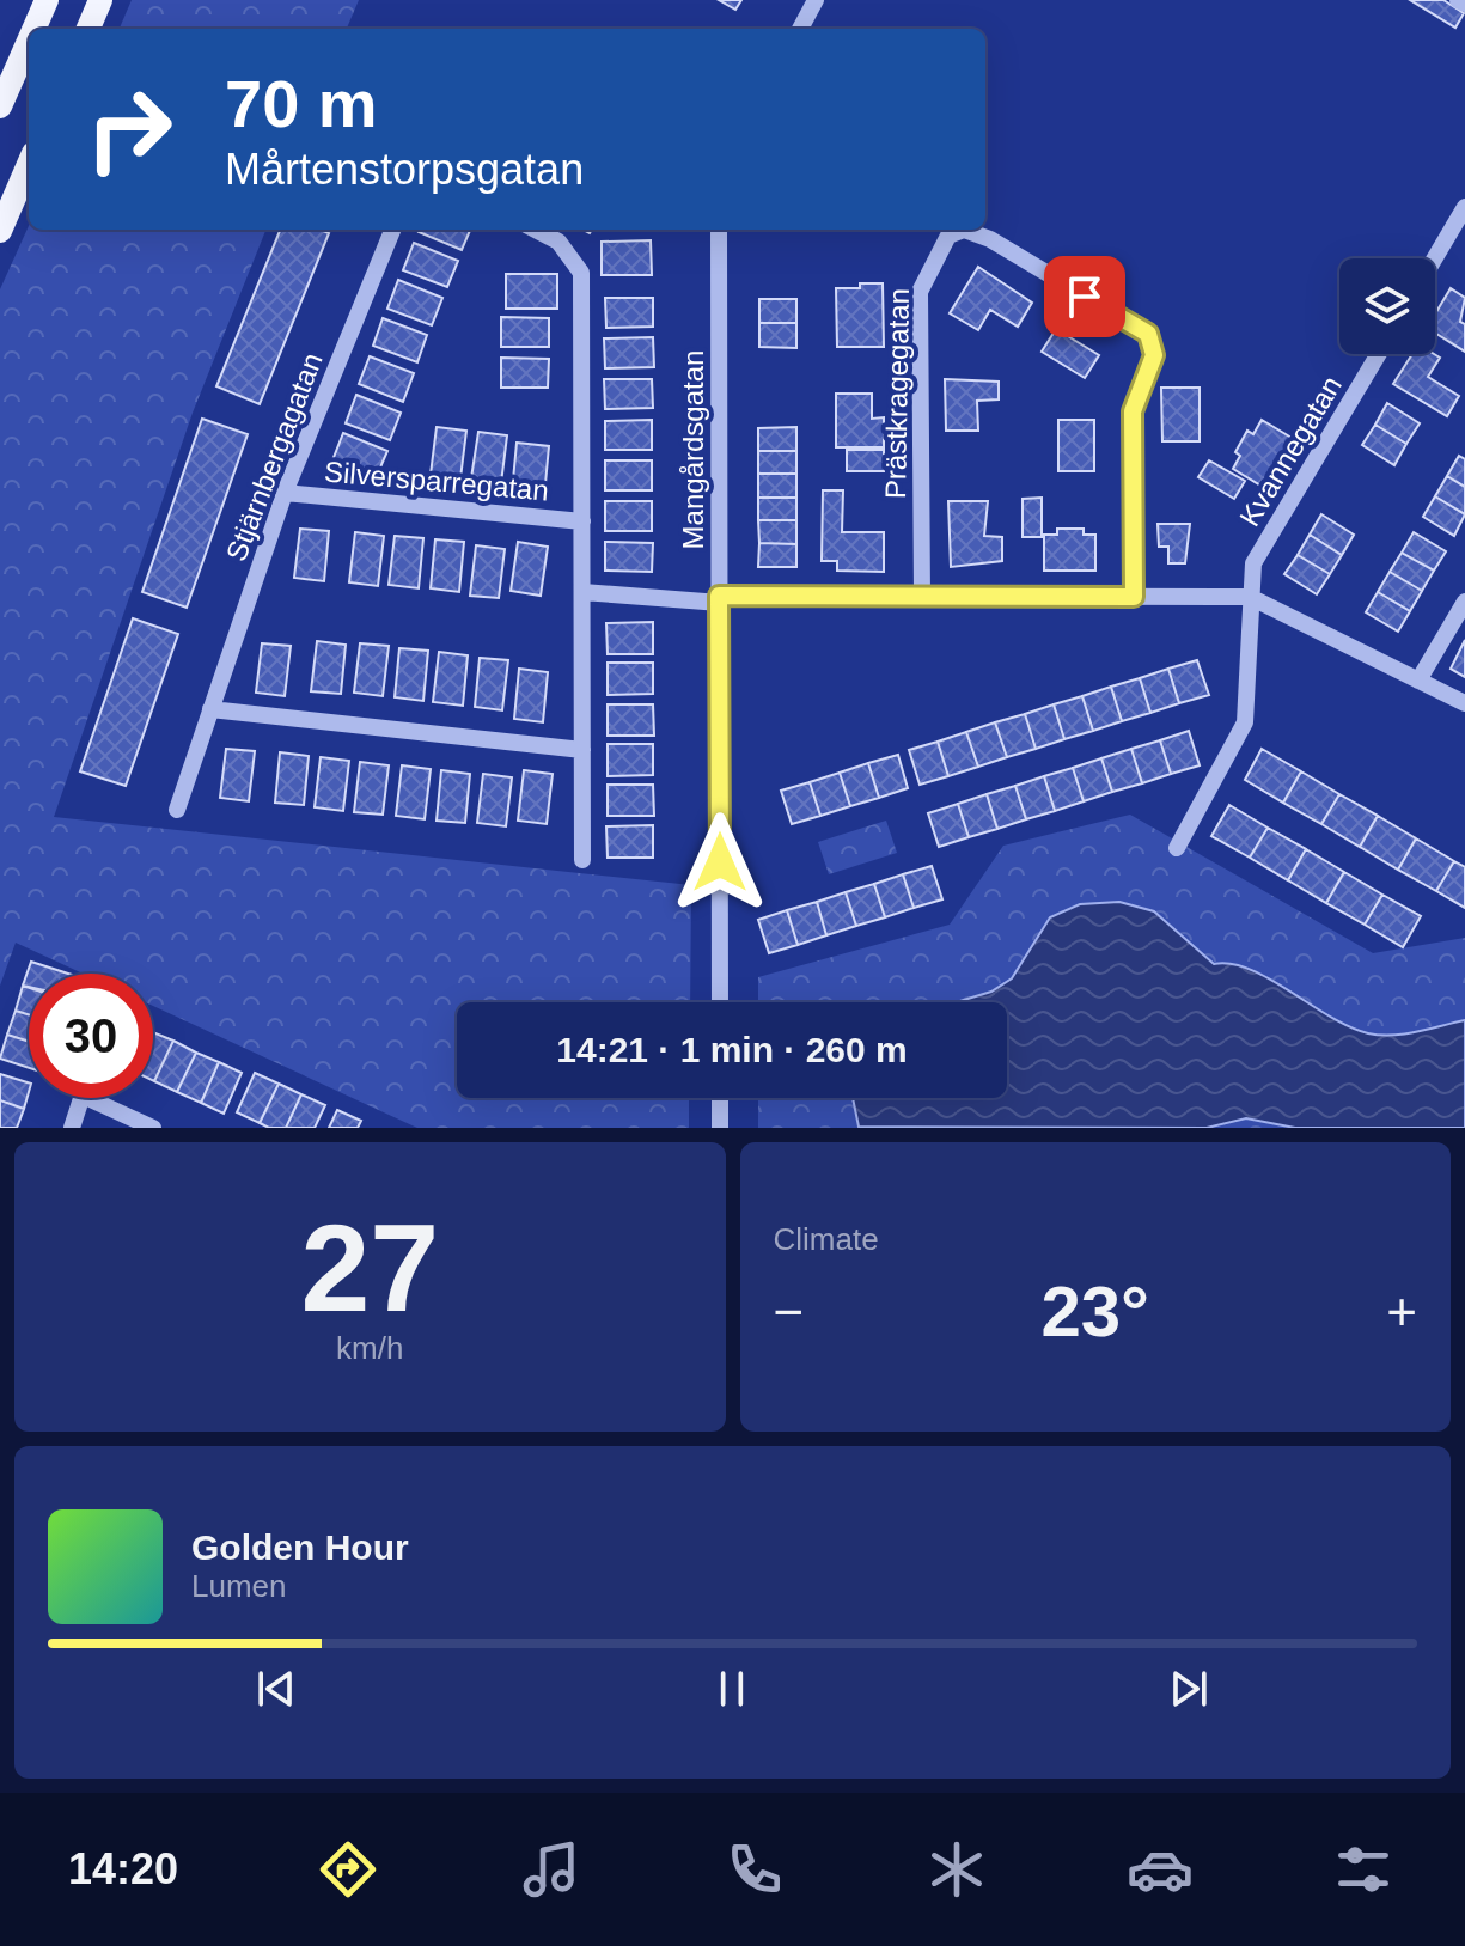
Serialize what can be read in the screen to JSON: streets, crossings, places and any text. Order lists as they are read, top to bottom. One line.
{"streets":{"street":["Prästkragegatan","Mangårdsgatan","Kvannegatan","Stjärnbergagatan","Silversparregatan"]},"crossings":[["Stjärnbergagatan","Silversparregatan"]],"page":{"turn":["70 m","Mårtenstorpsgatan"],"limit":"30","trip":"14:21 · 1 min · 260 m","tile":[["27","km/h"],"Climate"],"heat":["−","23°","+"],"song":["Golden Hour","Lumen"],"tabs":"14:20"}}
